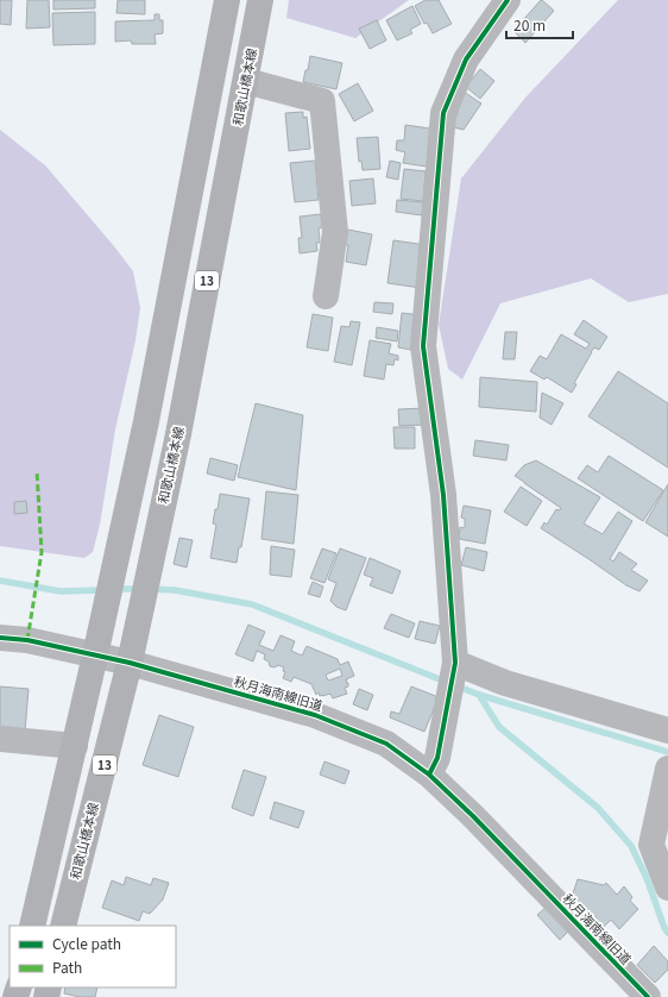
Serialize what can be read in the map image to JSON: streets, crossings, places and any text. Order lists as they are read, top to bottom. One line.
{"streets":{"main road":["和歌山橋本線","13"],"street":["秋月海南線旧道"]},"crossings":[["和歌山橋本線","秋月海南線旧道"]],"legend":["Cycle path","Path"],"scale_bar":"20 m"}
